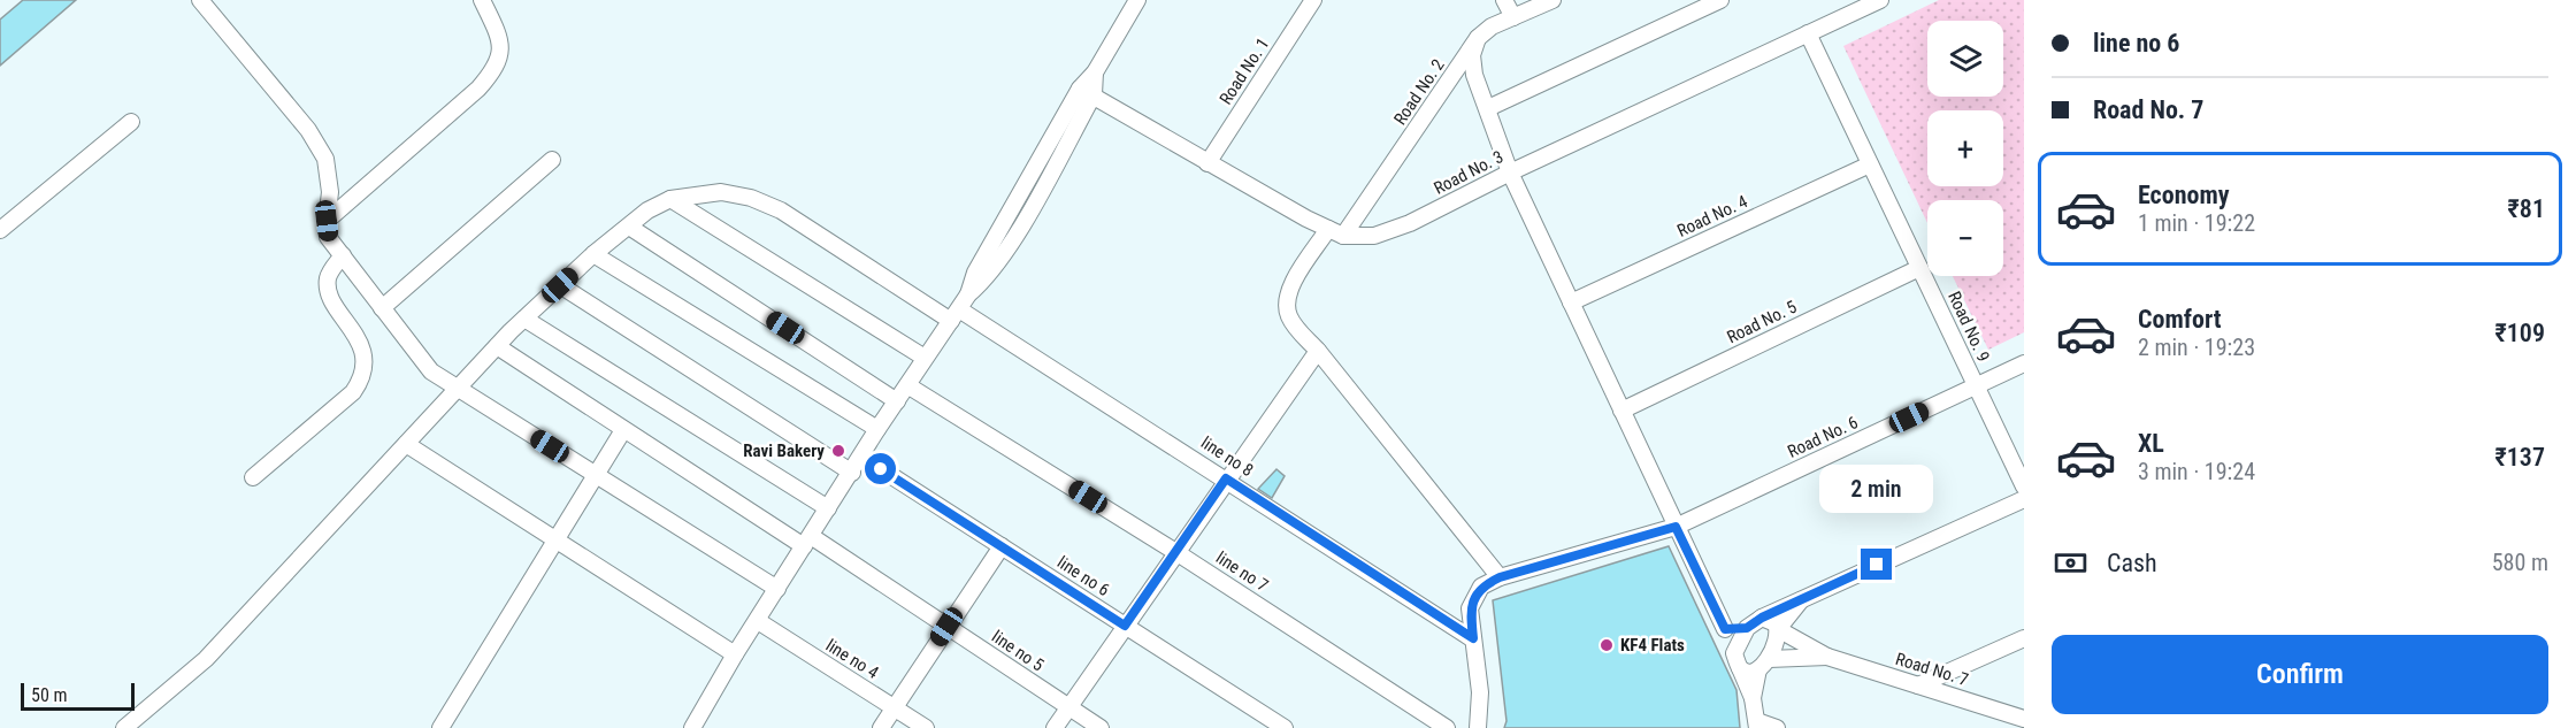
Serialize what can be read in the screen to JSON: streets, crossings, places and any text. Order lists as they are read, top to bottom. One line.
{"streets":{"street":["Road No. 1","Road No. 2","Road No. 3","Road No. 4","Road No. 5","Road No. 9","Road No. 6","line no 8","line no 7","line no 6","line no 5","line no 4","Road No. 7"]},"crossings":[["Road No. 2","Road No. 3"],["Road No. 2","Road No. 6"],["Road No. 3","Road No. 9"],["Road No. 4","Road No. 9"],["Road No. 5","Road No. 9"],["Road No. 9","Road No. 6"]],"places":["Ravi Bakery","KF4 Flats"],"scale_bar":"50 m","page":{"banner":["line no 6","Road No. 7"],"map_buttons":["+","−"],"list":[{"name":"Economy","note":"1 min · 19:22","value":"₹81"},{"name":"Comfort","note":"2 min · 19:23","value":"₹109"},{"name":"XL","note":"3 min · 19:24","value":"₹137"}],"bubble":"2 min","pay":["Cash","580 m"],"buttons":"Confirm","scale":"50 m"}}
